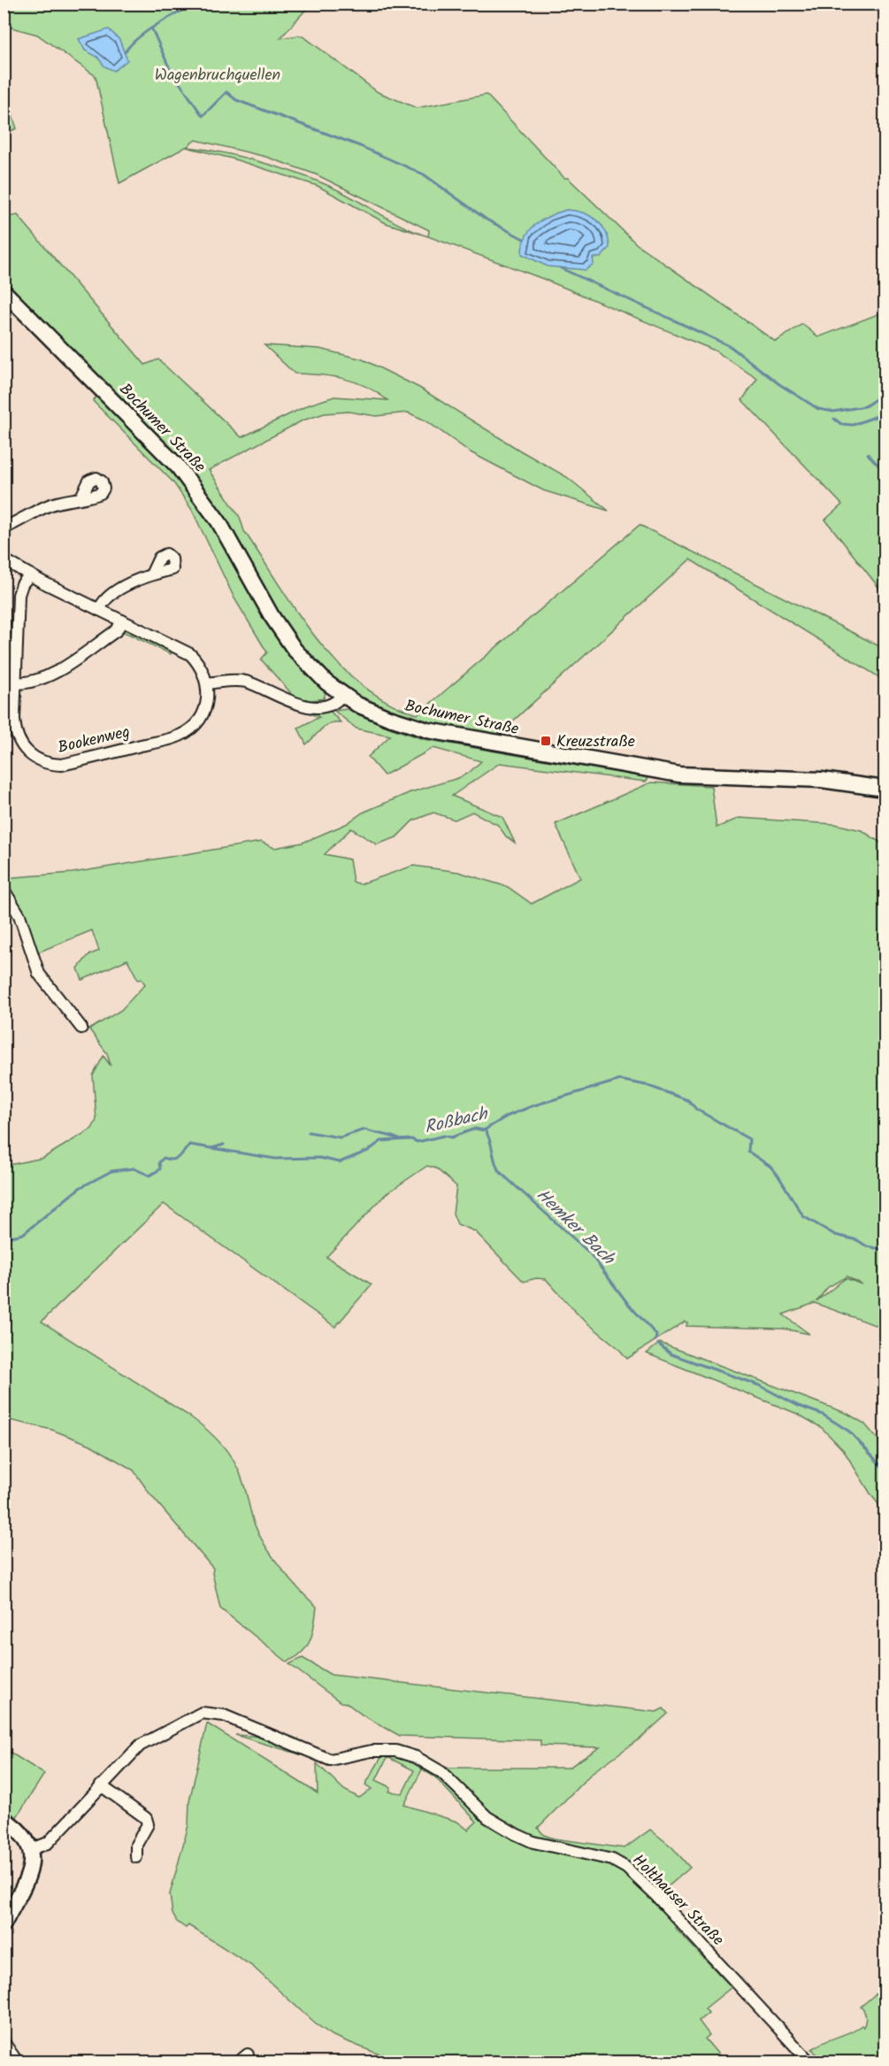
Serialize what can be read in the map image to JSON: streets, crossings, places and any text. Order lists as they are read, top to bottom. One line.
{"streets":{"main road":["Bochumer Straße"],"street":["Bookenweg","Holthauser Straße"]},"water":["Roßbach","Hemker Bach"],"parks":["Wagenbruchquellen"],"places":{"transit":["Kreuzstraße"]}}
